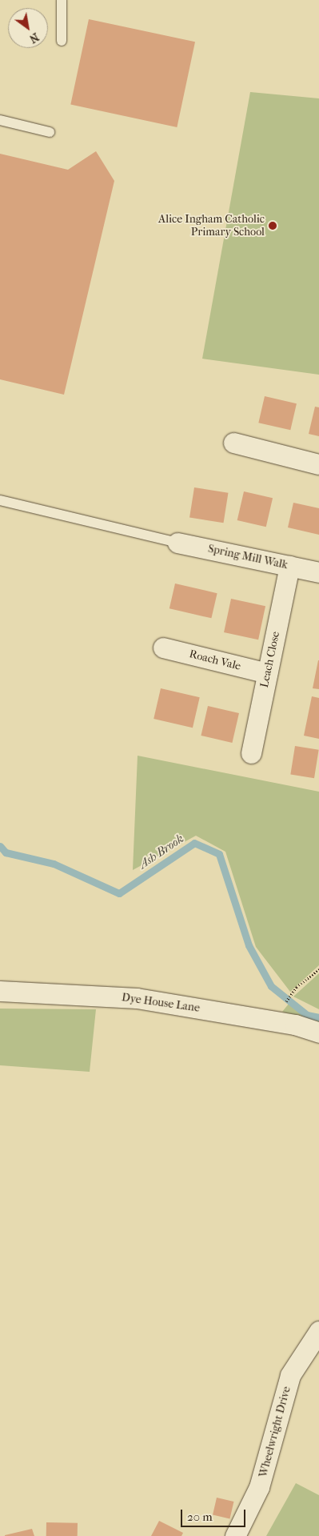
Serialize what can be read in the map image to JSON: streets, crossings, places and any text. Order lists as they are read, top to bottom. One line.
{"streets":{"street":["Spring Mill Walk","Leach Close","Roach Vale","Dye House Lane","Wheelwright Drive"]},"crossings":[["Spring Mill Walk","Leach Close"],["Leach Close","Roach Vale"]],"water":["Ash Brook"],"places":["Alice Ingham Catholic Primary School"],"scale_bar":"20 m","north":"bottom right"}
